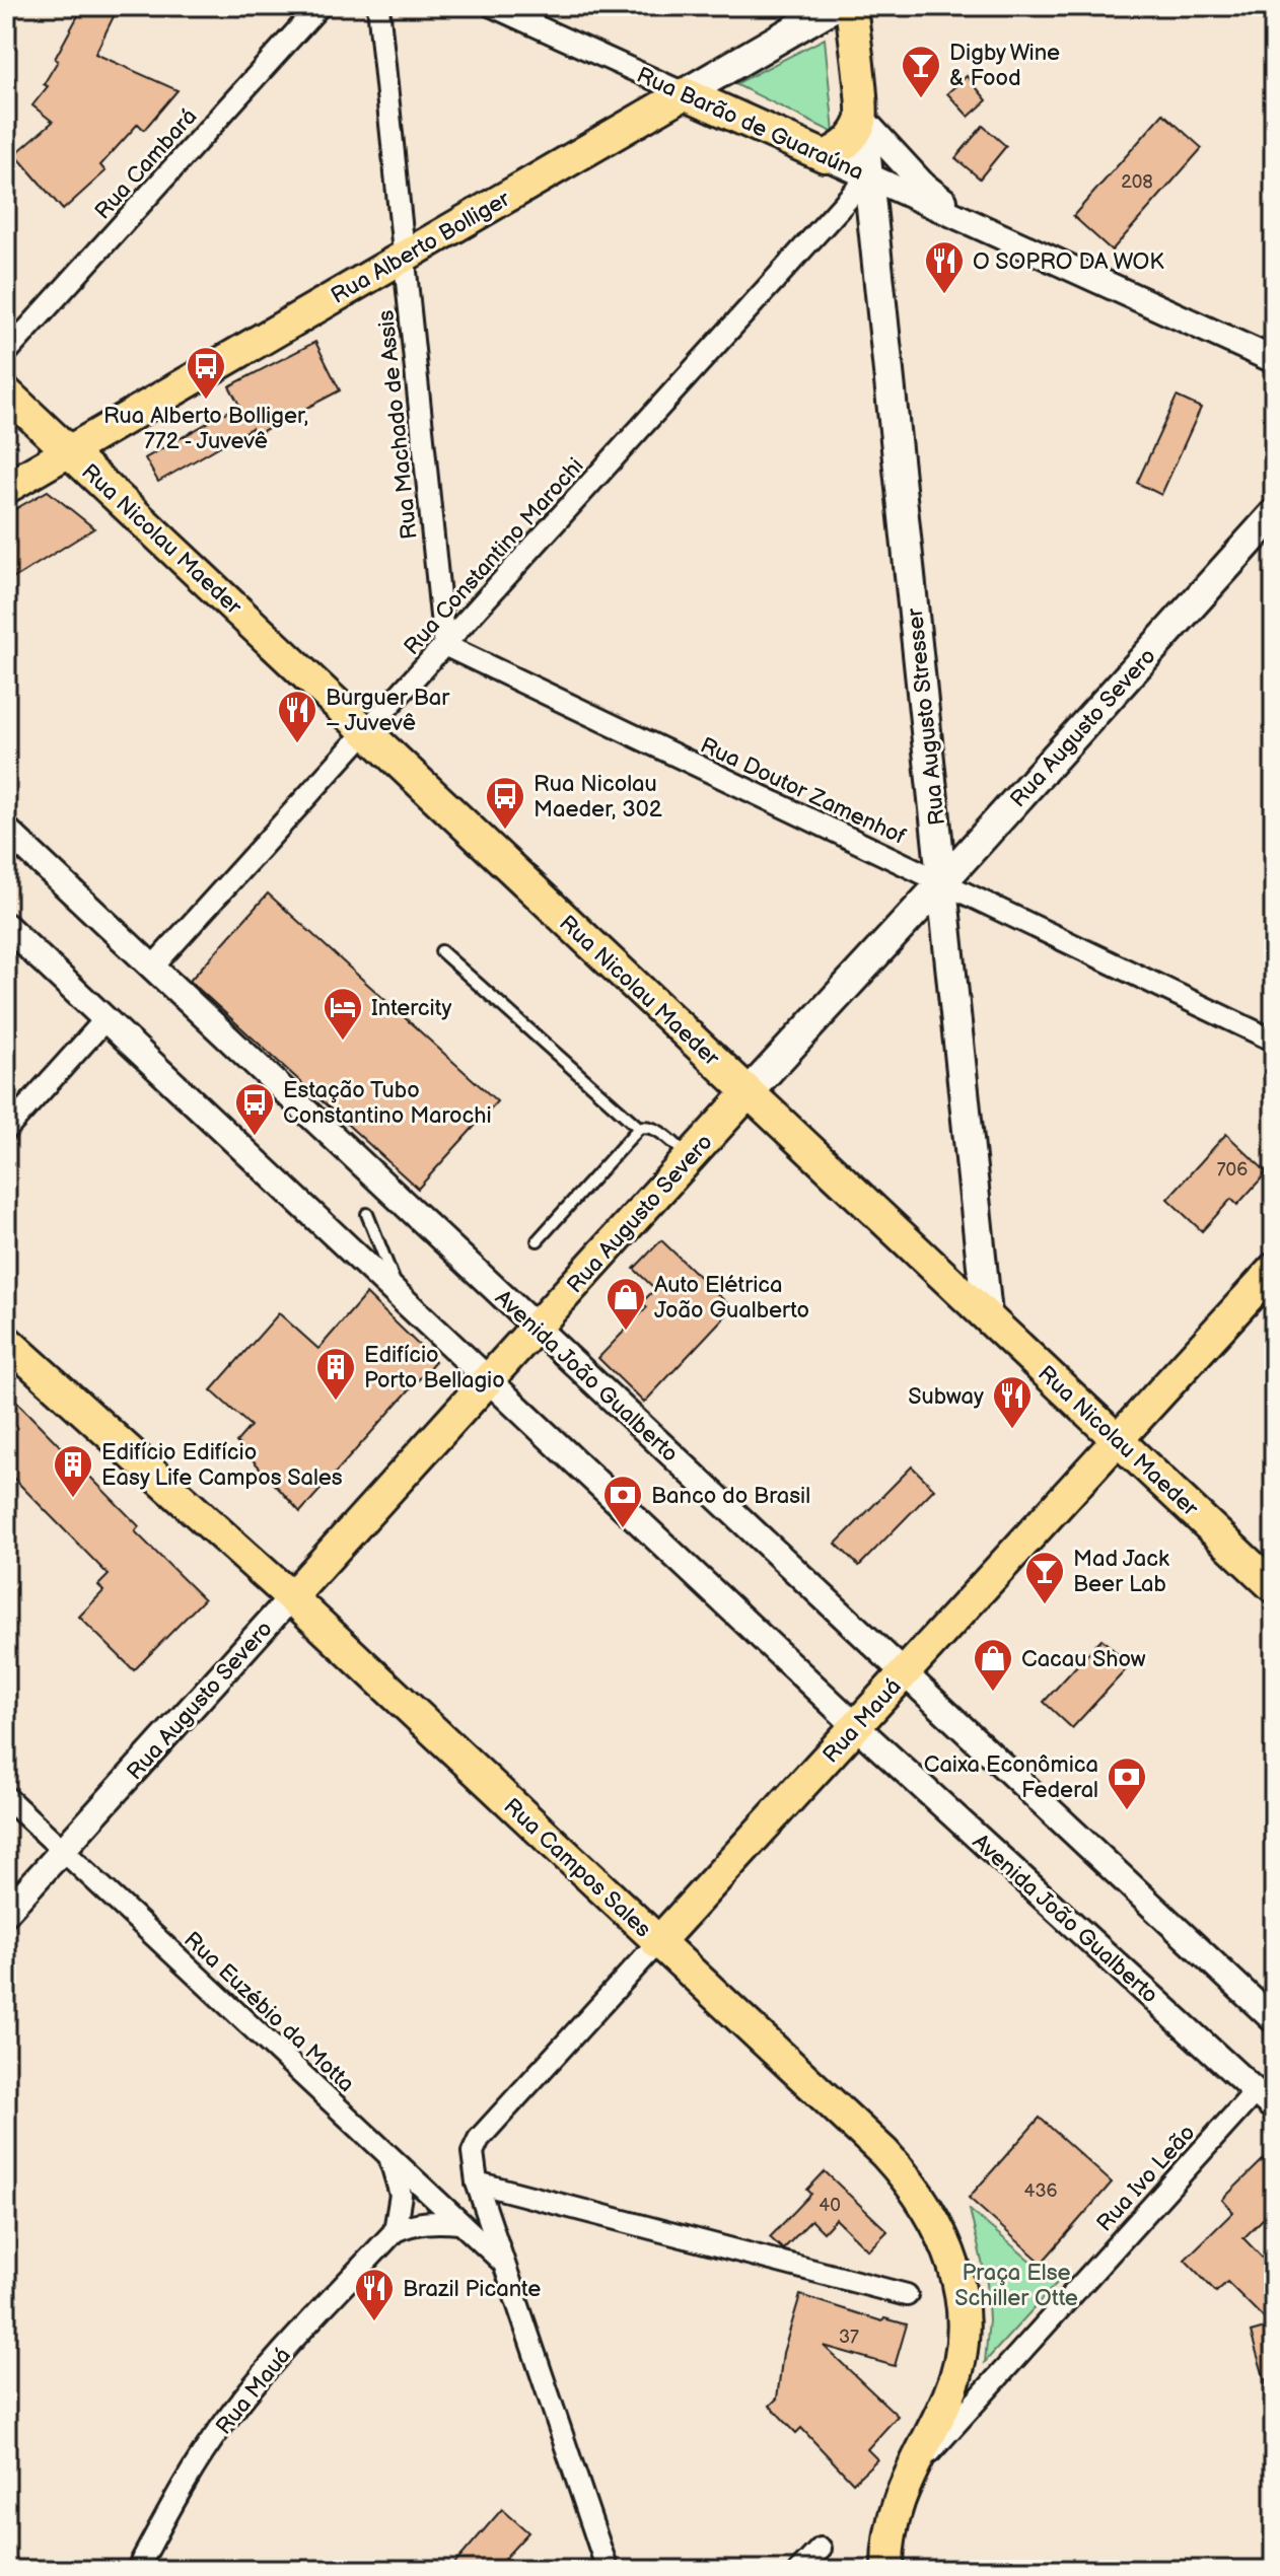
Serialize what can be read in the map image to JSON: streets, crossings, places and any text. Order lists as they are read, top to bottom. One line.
{"streets":{"main road":["Rua Barão de Guaraúna","Rua Alberto Bolliger","Rua Nicolau Maeder","Rua Augusto Stresser","Rua Augusto Severo","Rua Mauá","Rua Campos Sales"],"street":["Rua Cambará","Rua Machado de Assis","Rua Constantino Marochi","Rua Doutor Zamenhof","Avenida João Gualberto","Rua Euzébio da Motta","Rua Ivo Leão"]},"crossings":[["Rua Barão de Guaraúna","Rua Alberto Bolliger"],["Rua Barão de Guaraúna","Rua Constantino Marochi"],["Rua Barão de Guaraúna","Rua Augusto Stresser"],["Rua Alberto Bolliger","Rua Machado de Assis"],["Rua Alberto Bolliger","Rua Nicolau Maeder"],["Rua Machado de Assis","Rua Constantino Marochi"],["Rua Machado de Assis","Rua Doutor Zamenhof"],["Rua Nicolau Maeder","Rua Constantino Marochi"],["Rua Nicolau Maeder","Rua Augusto Stresser"],["Rua Nicolau Maeder","Rua Augusto Severo"],["Rua Nicolau Maeder","Rua Mauá"],["Rua Constantino Marochi","Rua Augusto Stresser"],["Rua Constantino Marochi","Rua Doutor Zamenhof"],["Rua Constantino Marochi","Avenida João Gualberto"],["Rua Augusto Stresser","Rua Augusto Severo"],["Rua Augusto Stresser","Rua Doutor Zamenhof"],["Rua Augusto Severo","Rua Doutor Zamenhof"],["Rua Augusto Severo","Avenida João Gualberto"],["Rua Augusto Severo","Rua Campos Sales"],["Rua Augusto Severo","Rua Euzébio da Motta"],["Avenida João Gualberto","Rua Mauá"],["Avenida João Gualberto","Rua Ivo Leão"],["Rua Mauá","Rua Campos Sales"],["Rua Mauá","Rua Euzébio da Motta"],["Rua Campos Sales","Rua Ivo Leão"]],"parks":["Praça Else Schiller Otte"],"places":{"bar":["Digby Wine & Food","Mad Jack Beer Lab"],"restaurant":["O SOPRO DA WOK","Burguer Bar – Juvevê","Subway","Brazil Picante"],"bus stop":["Rua Alberto Bolliger, 772 - Juvevê","Rua Nicolau Maeder, 302","Estação Tubo Constantino Marochi"],"hotel":["Intercity"],"shop":["Auto Elétrica João Gualberto","Cacau Show"],"building":["Edifício Porto Bellagio","Edifício Edifício Easy Life Campos Sales"],"bank":["Banco do Brasil","Caixa Econômica Federal"]},"house_numbers":["208","706","436","40","37"]}
